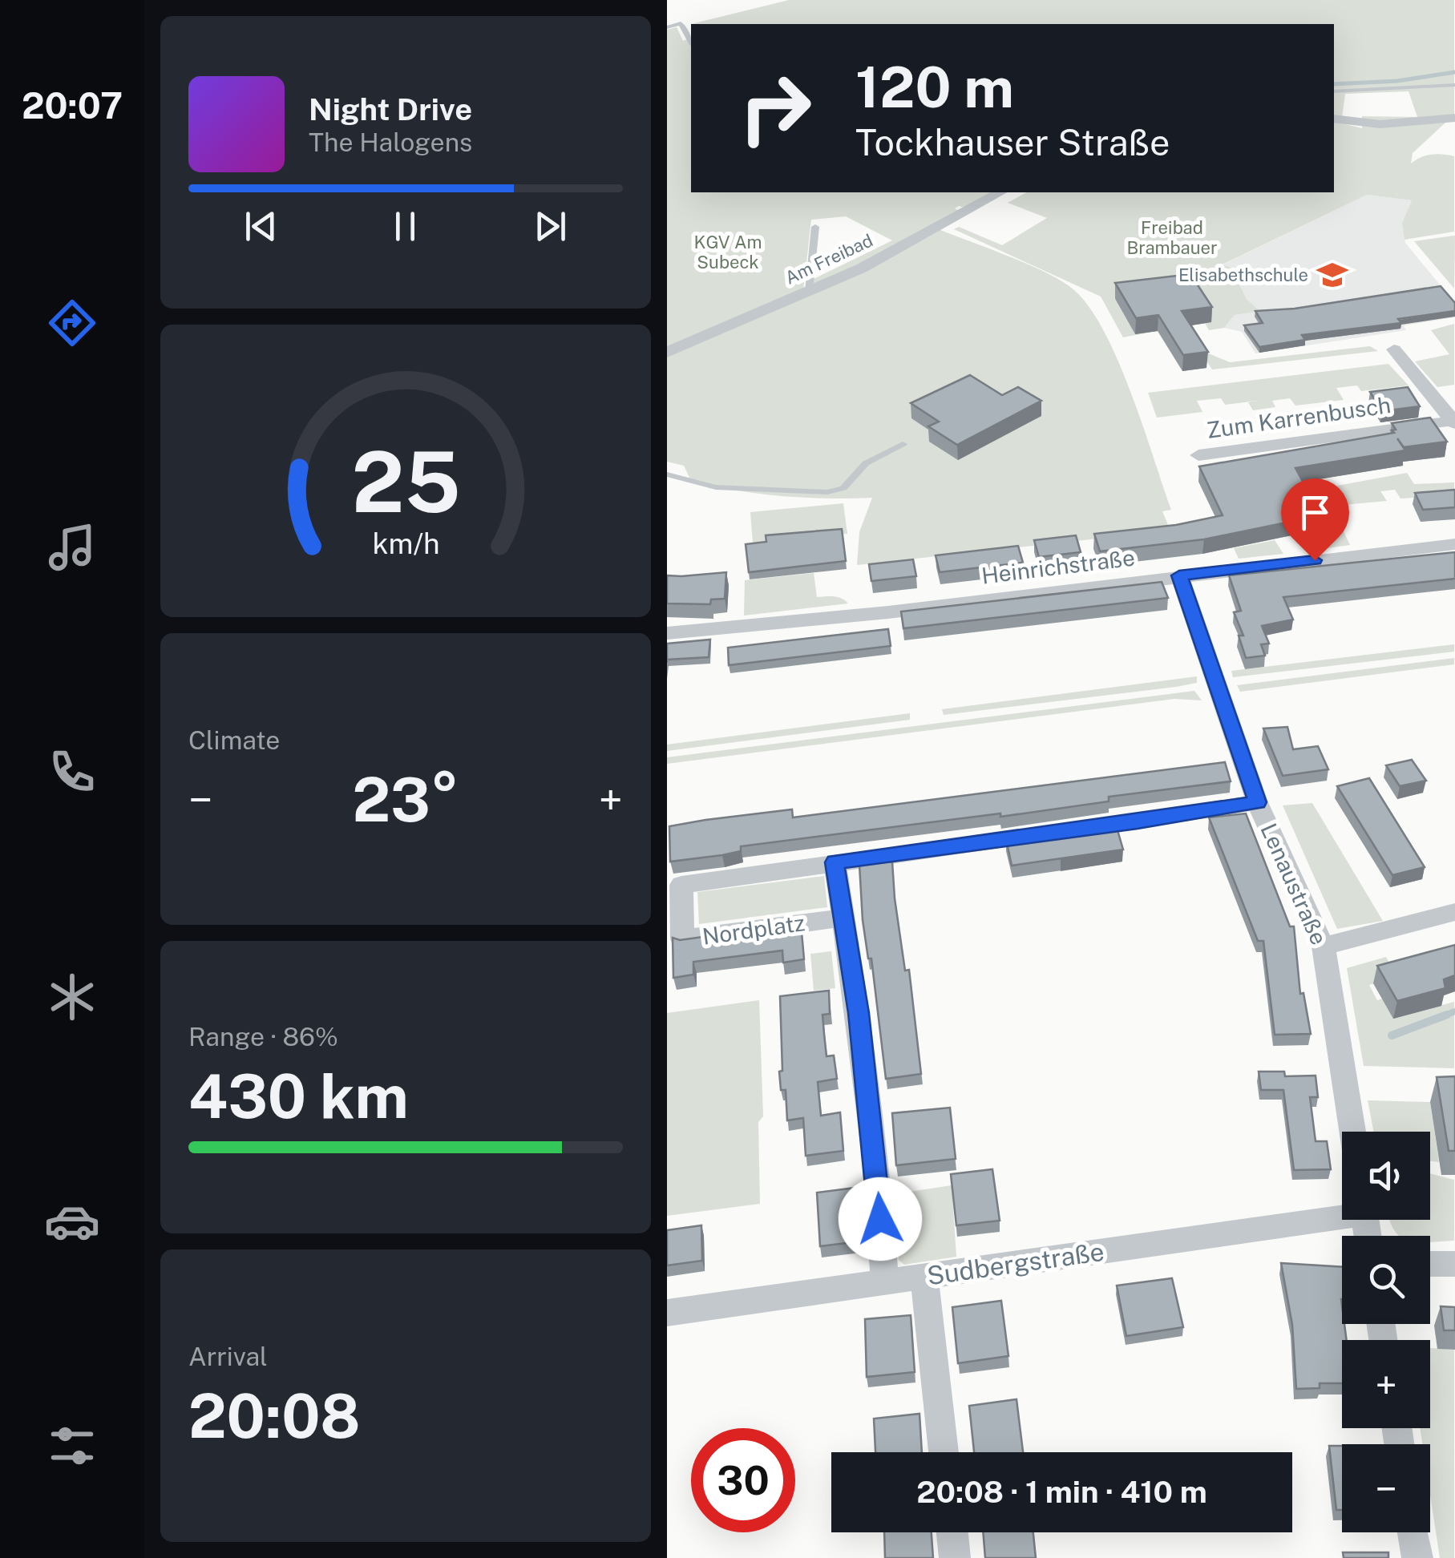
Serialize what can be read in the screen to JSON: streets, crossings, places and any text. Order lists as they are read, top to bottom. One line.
{"streets":{"street":["Am Freibad","Zum Karrenbusch","Heinrichstraße","Lenaustraße","Nordplatz","Sudbergstraße"]},"crossings":[["Heinrichstraße","Lenaustraße"]],"parks":["Freibad Brambauer","KGV Am Subeck"],"places":{"school or university":["Elisabethschule"]},"page":{"tabs":"20:07","turn":["120 m","Tockhauser Straße"],"song":["Night Drive","The Halogens"],"tile":["Climate",["Range · 86%","430 km"],["Arrival","20:08"]],"heat":["−","23°","+"],"map_buttons":["+","−"],"limit":"30","trip":"20:08 · 1 min · 410 m","gauge":["25","km/h"]}}
